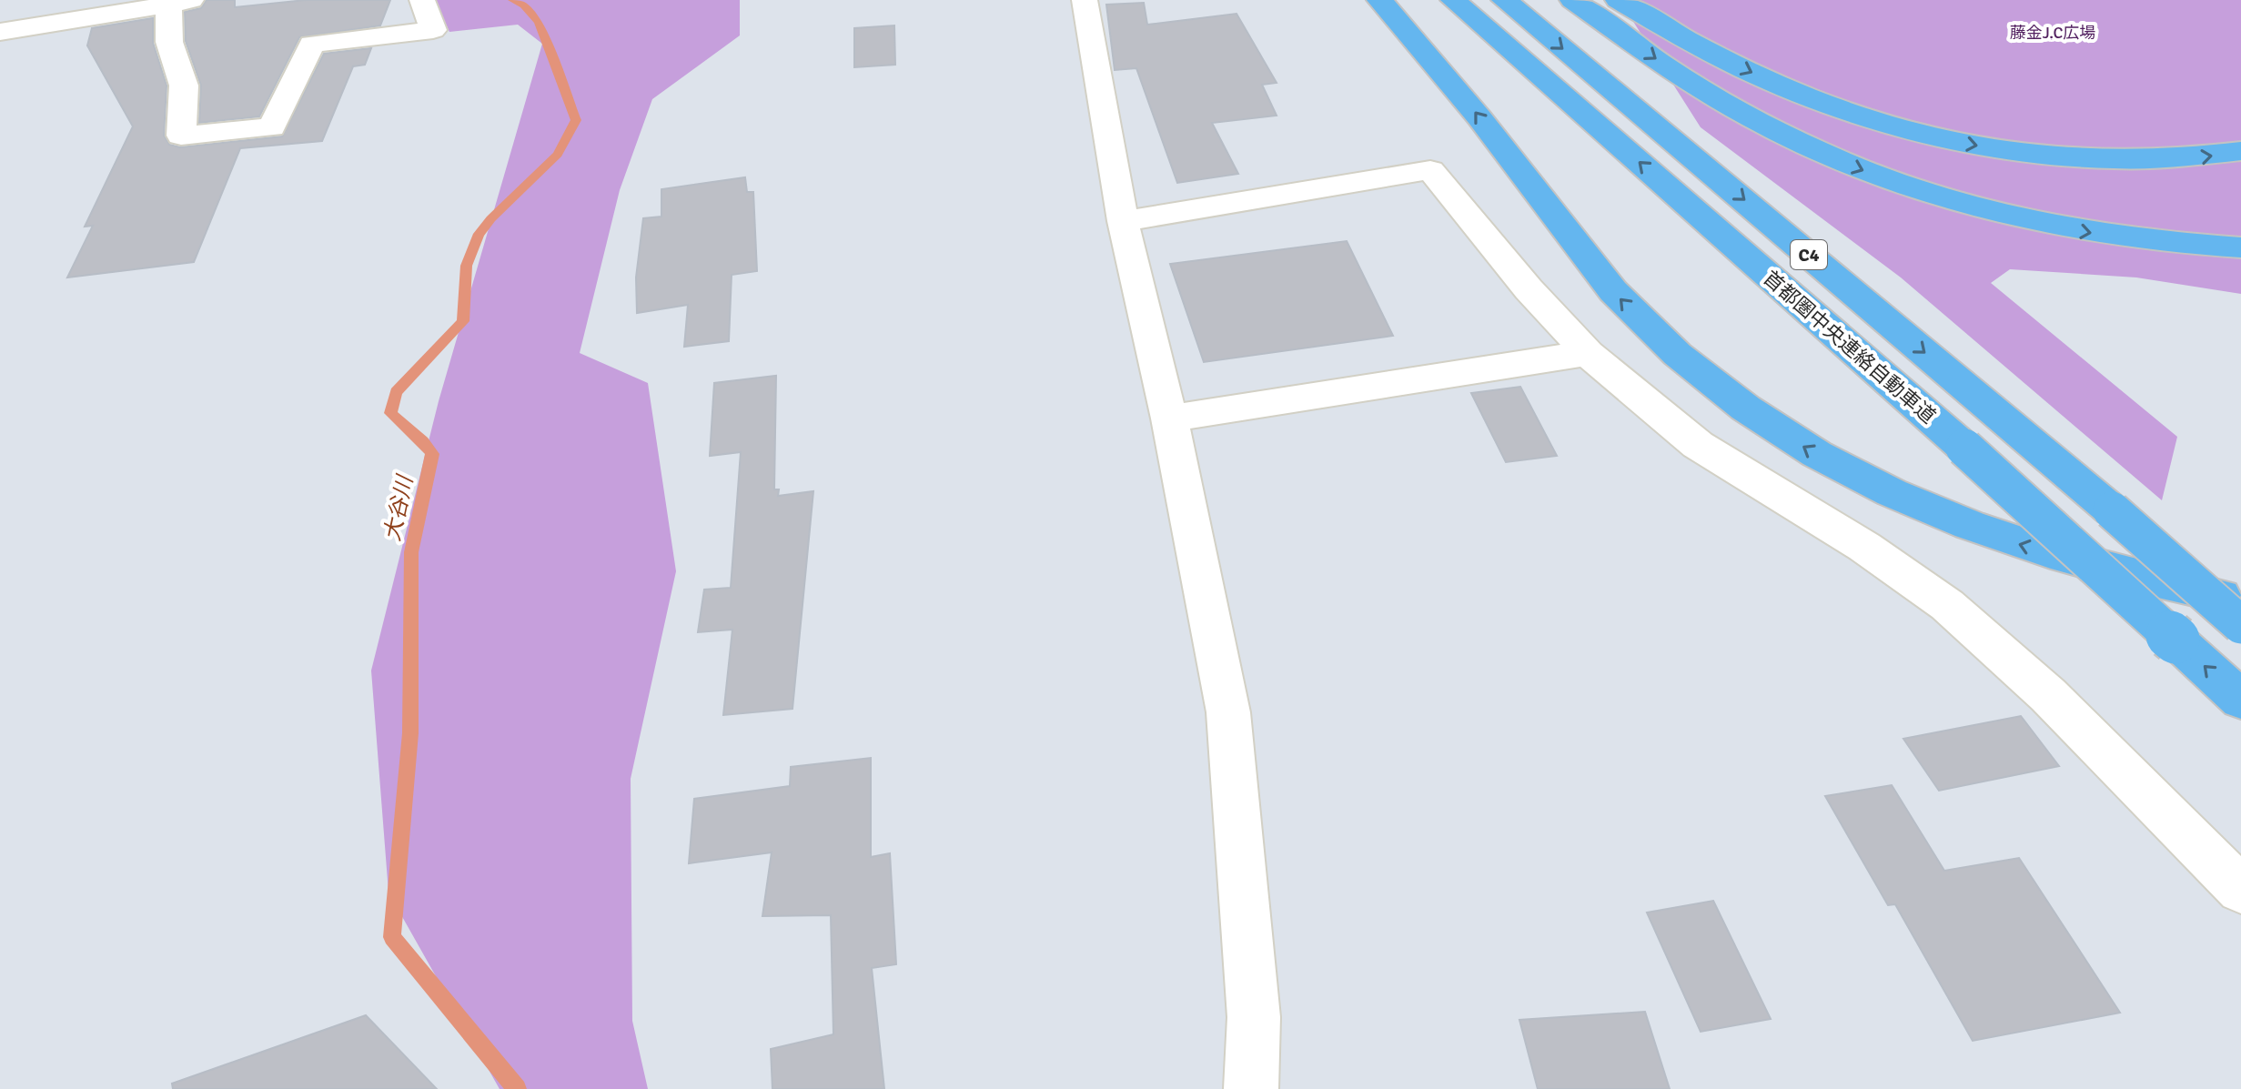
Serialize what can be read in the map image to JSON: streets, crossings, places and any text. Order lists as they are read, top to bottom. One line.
{"streets":{"highway":["C4","首都圏中央連絡自動車道"]},"water":["大谷川"],"parks":["藤金J.C広場"]}
